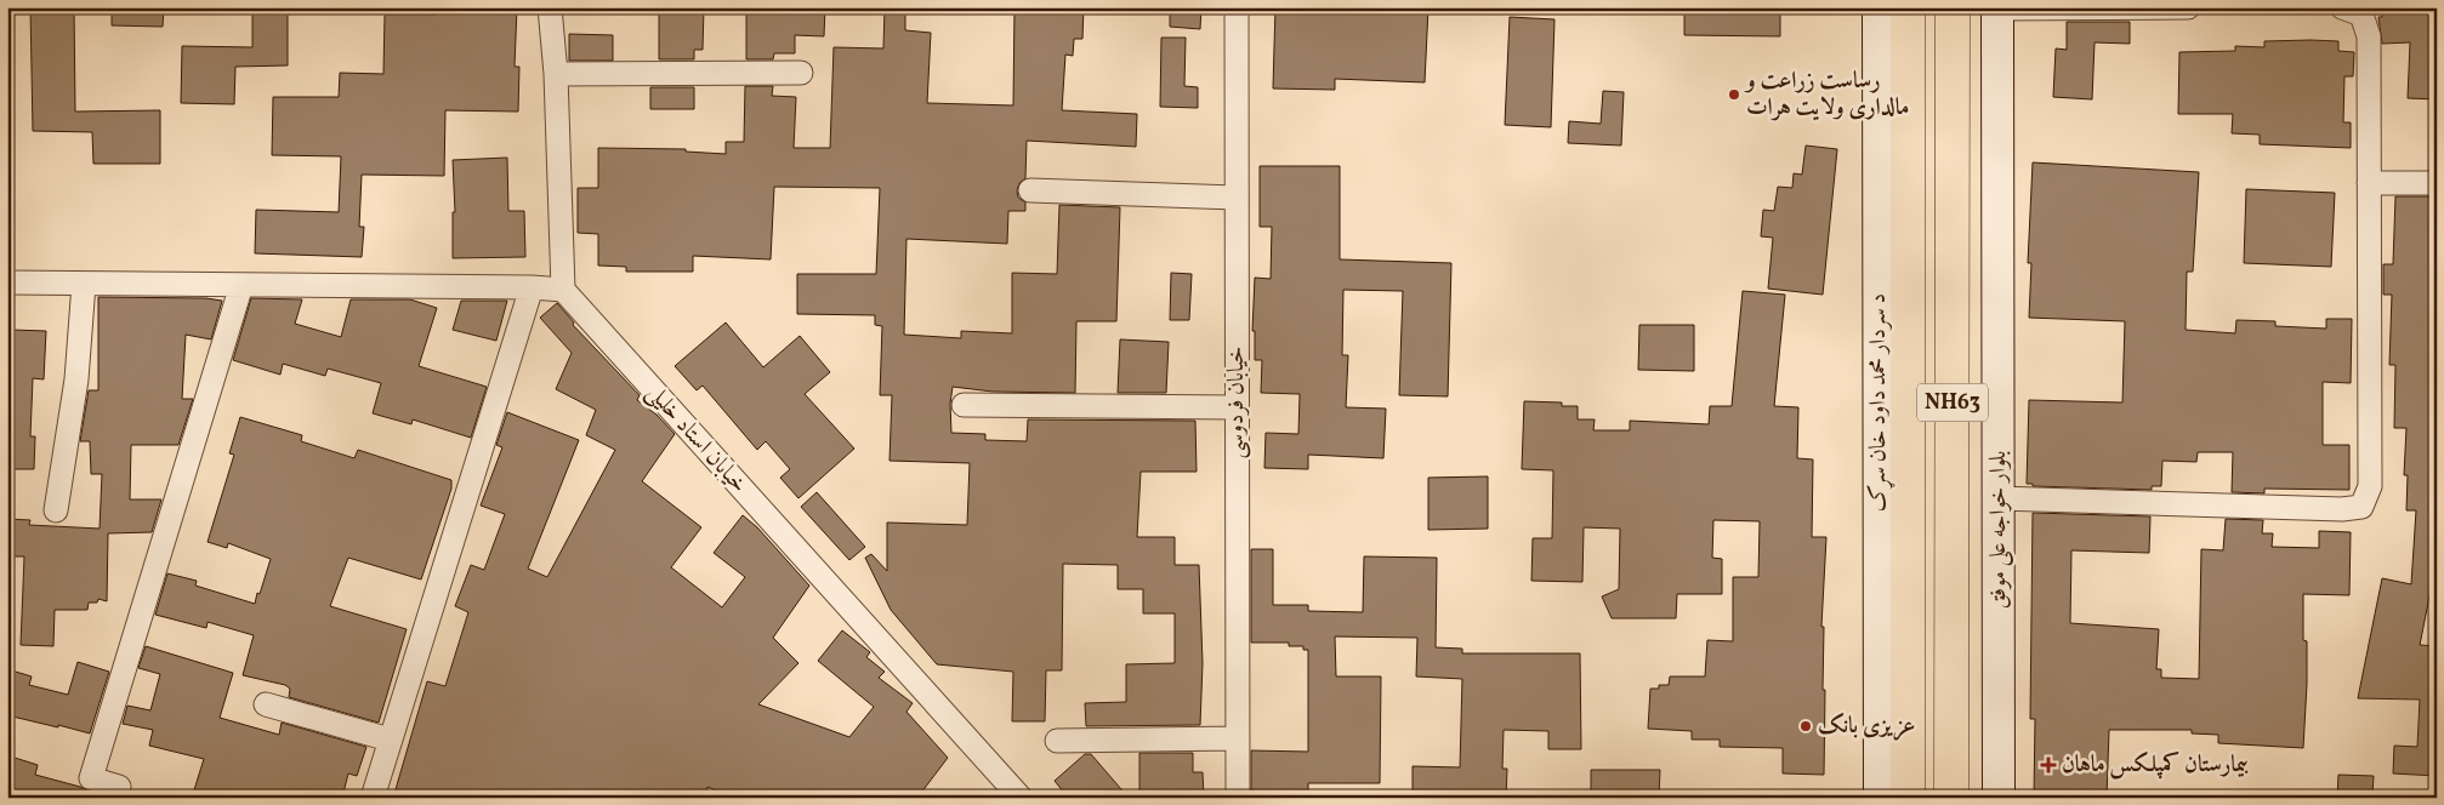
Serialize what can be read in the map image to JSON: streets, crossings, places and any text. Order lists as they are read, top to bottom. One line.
{"streets":{"highway":["د سردار محمد داود خان سړک","NH63"],"street":["خیابان فردوسی","خیابان استاد خلیلی","بلوار خواجه علی موفق"]},"places":{"other":["رساست زراعت و مالداری ولایت هرات","عزیزی بانک"],"health":["بیمارستان کمپلکس ماهان"]}}
